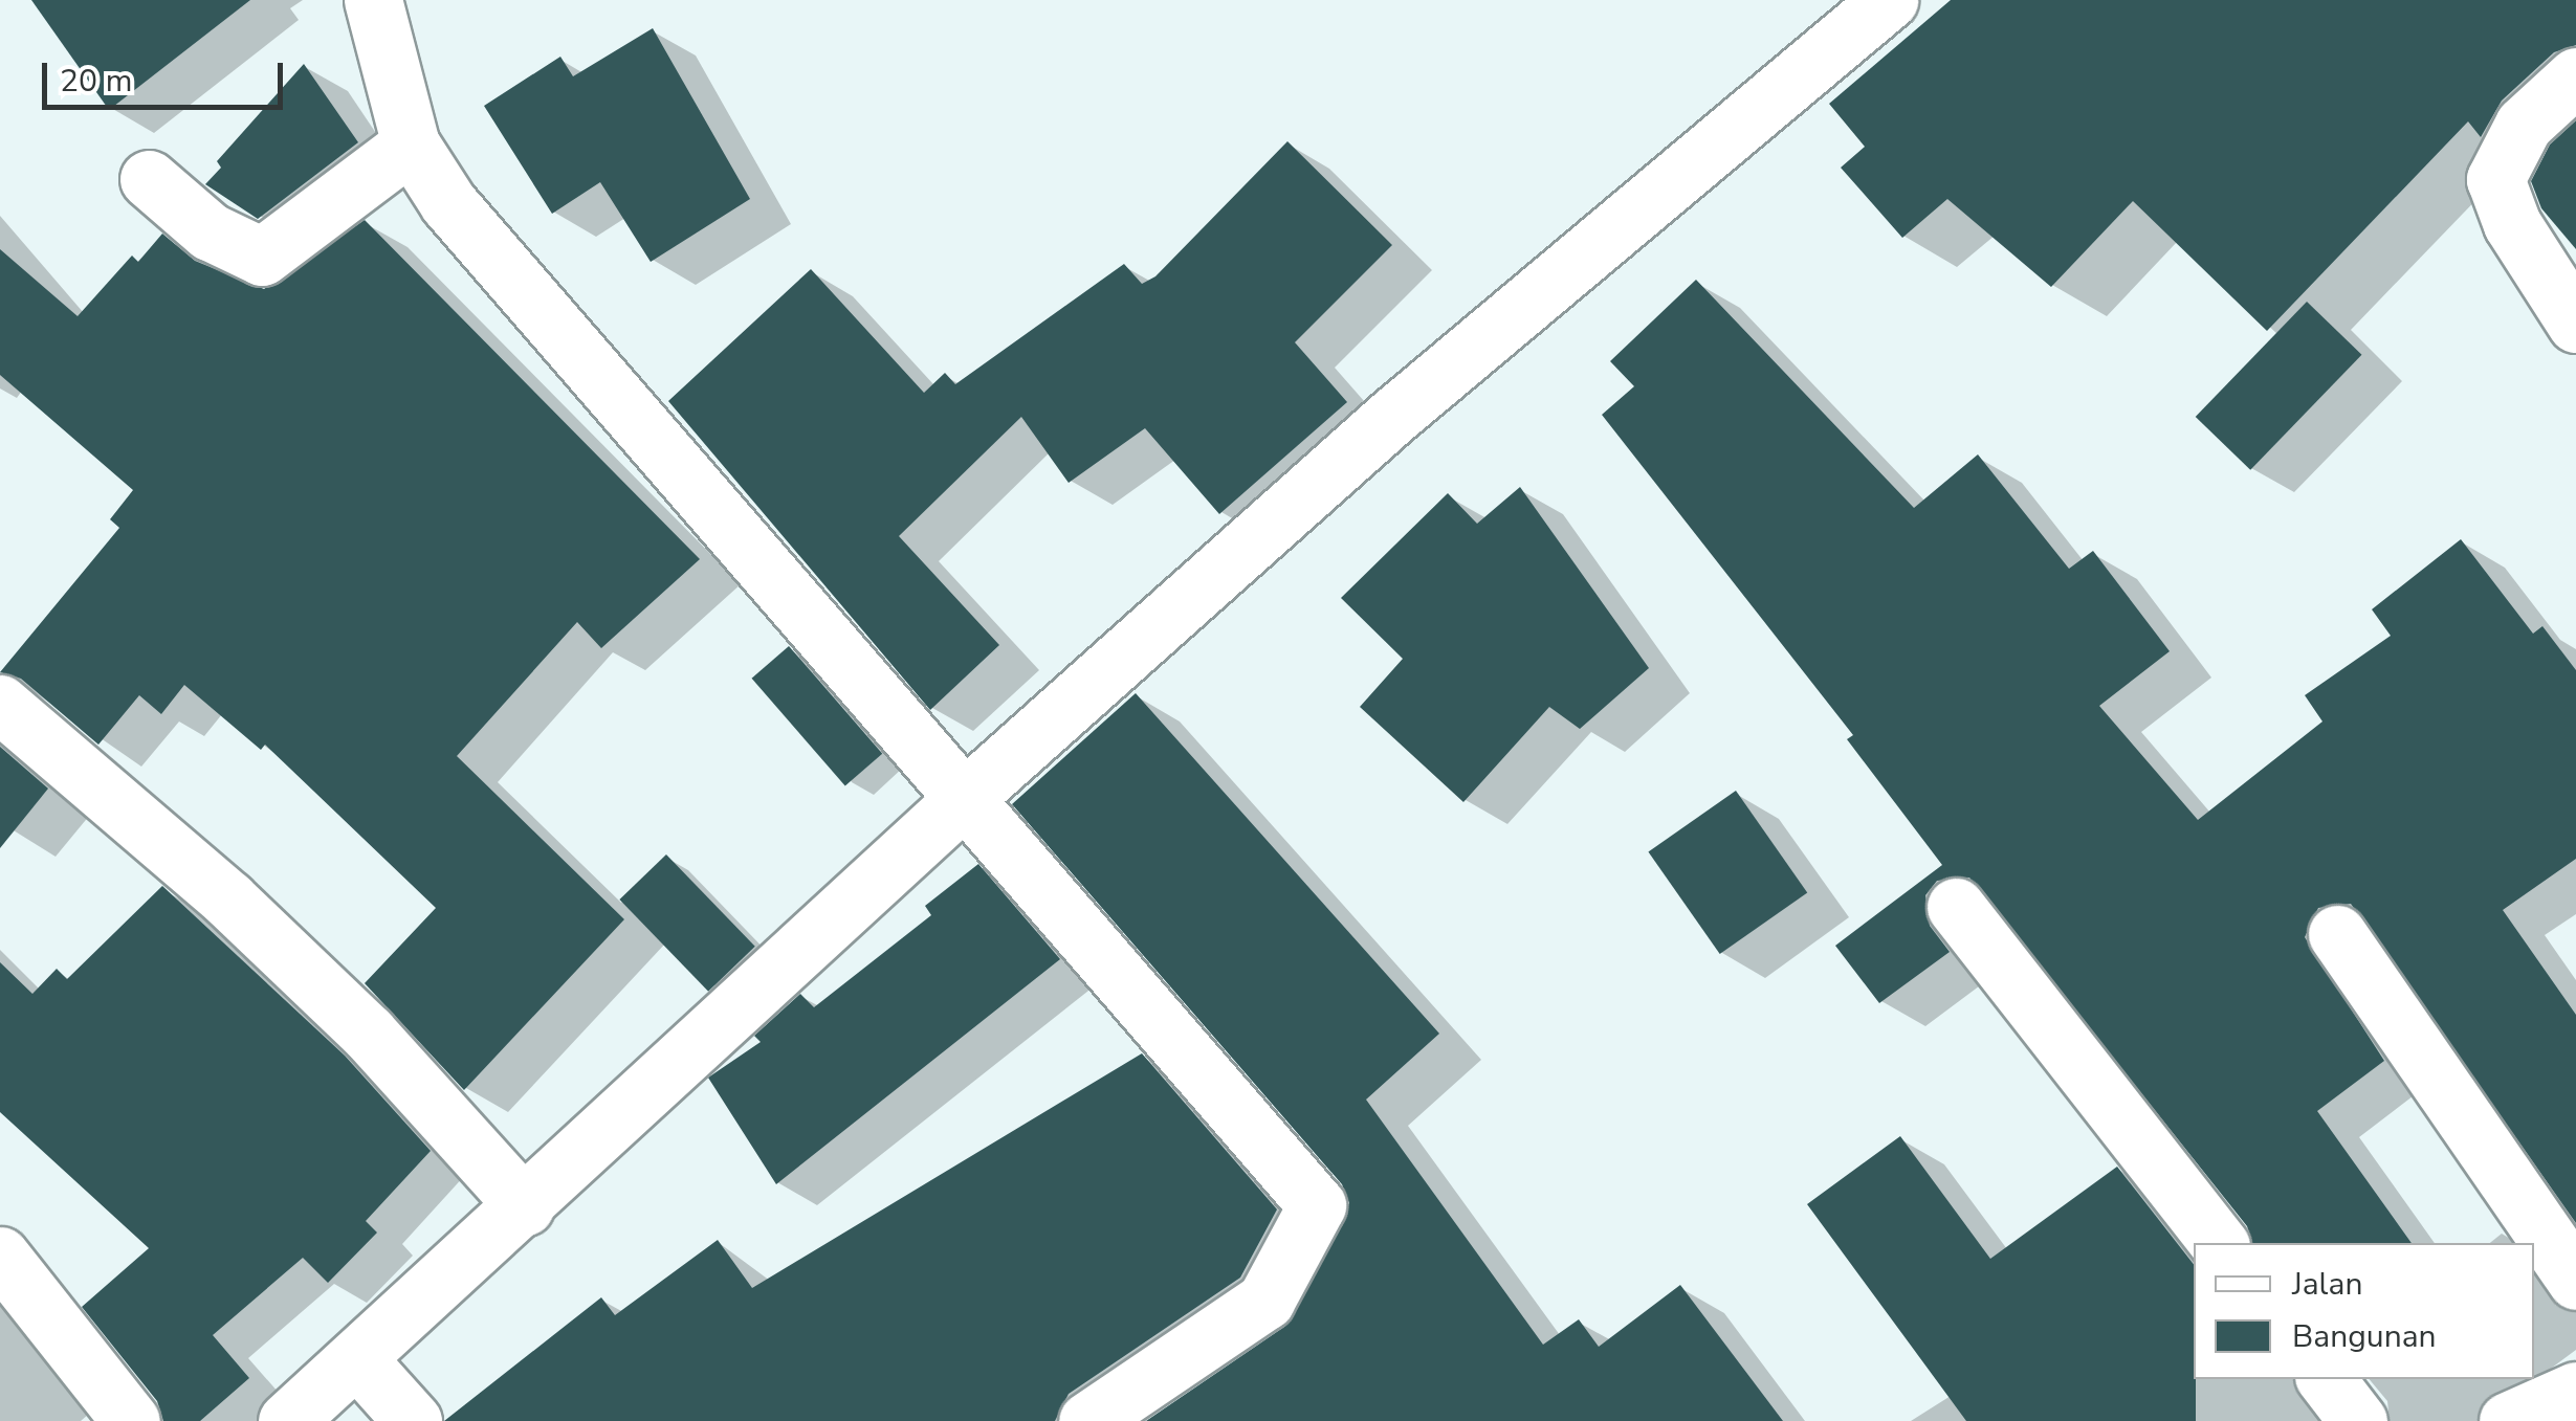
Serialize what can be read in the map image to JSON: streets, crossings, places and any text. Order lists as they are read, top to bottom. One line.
{"legend":["Jalan","Bangunan"],"scale_bar":"20 m"}
